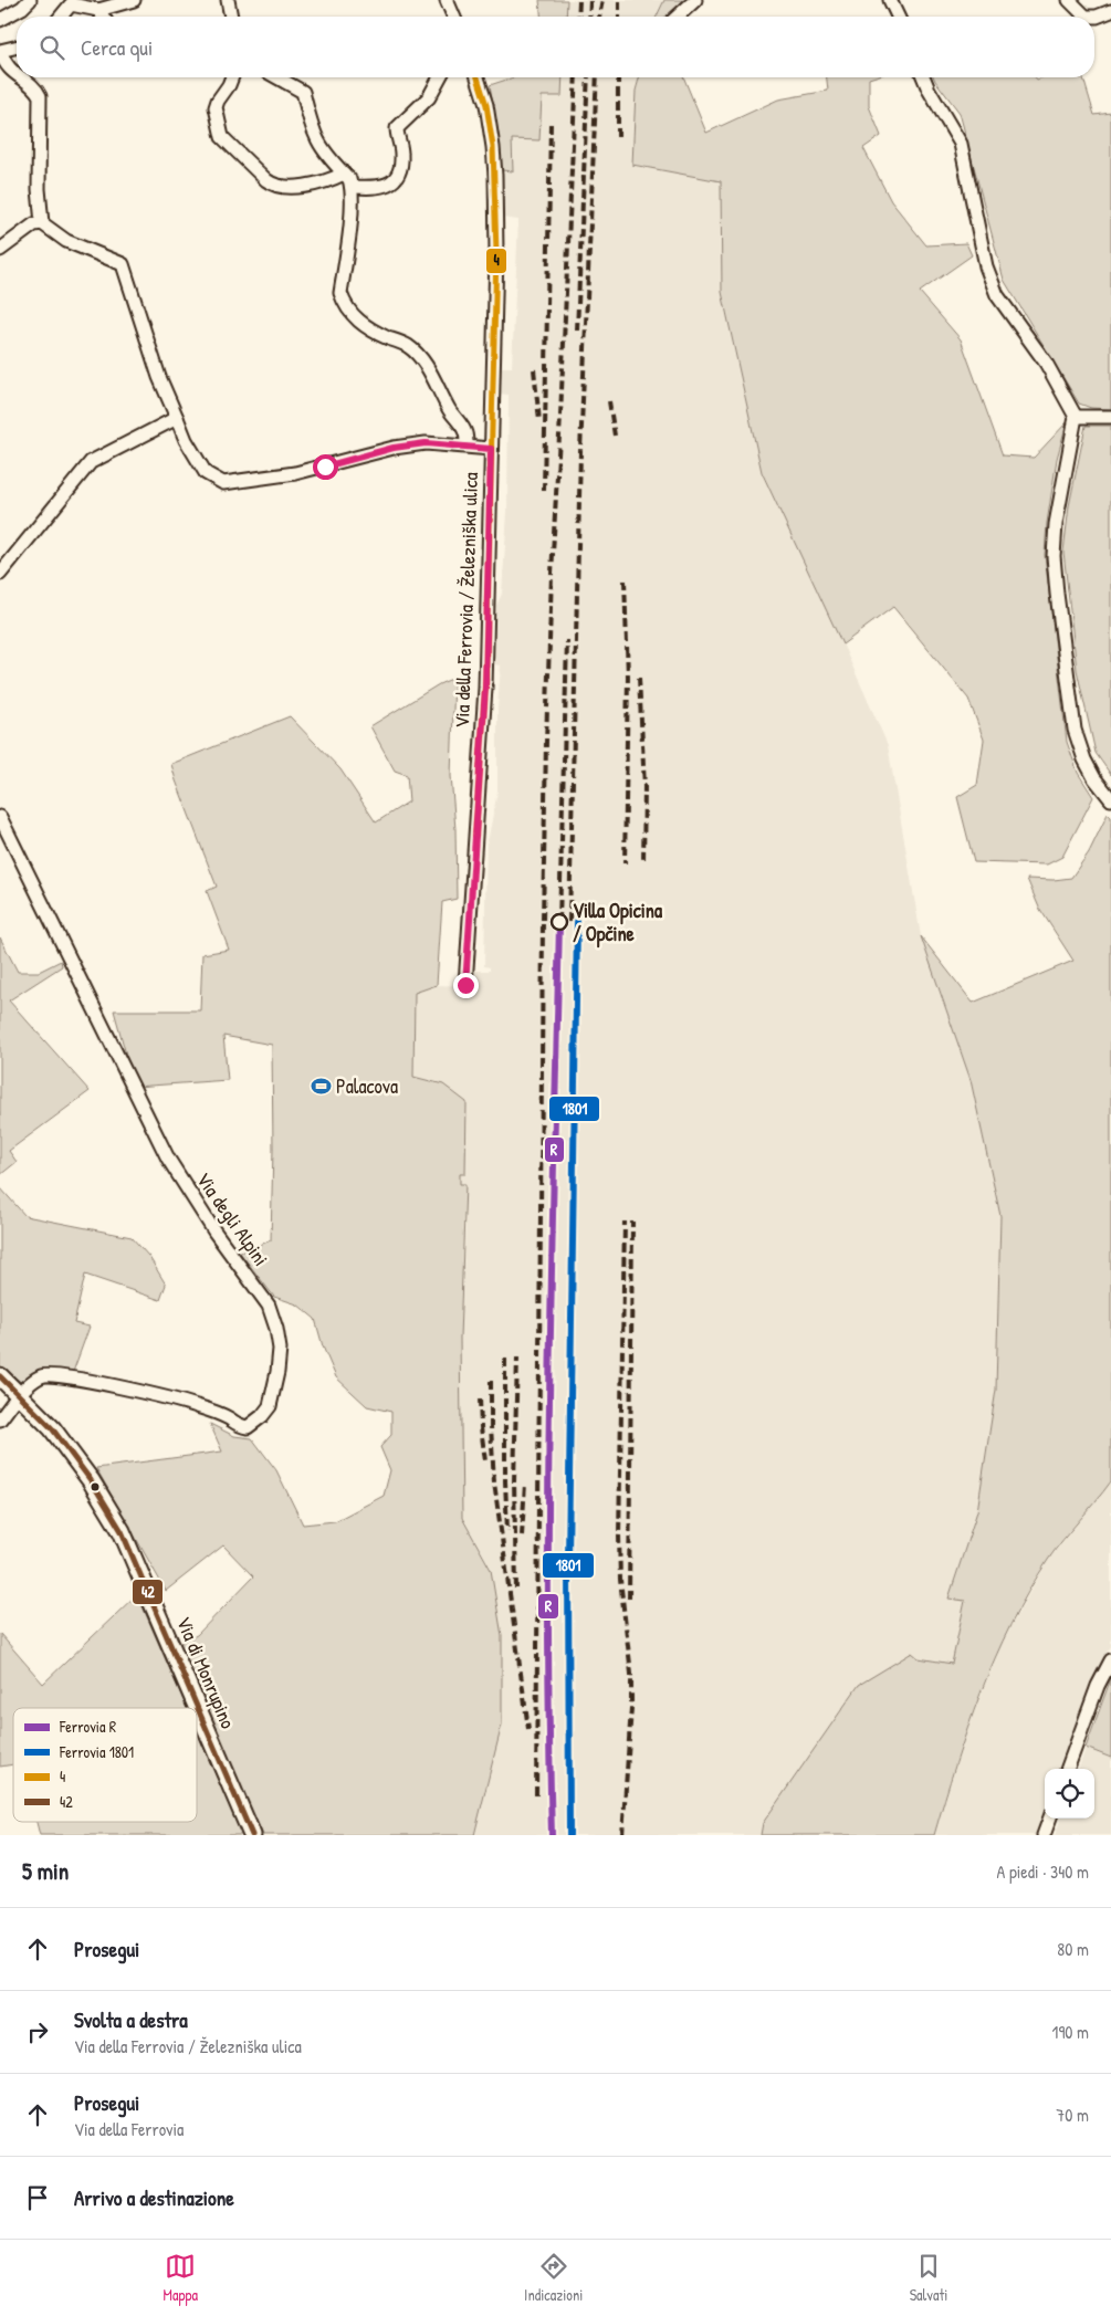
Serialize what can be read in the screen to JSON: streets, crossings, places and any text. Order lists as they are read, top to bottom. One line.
{"streets":{"main road":["Via di Monrupino"],"street":["Via della Ferrovia / Železniška ulica","Via degli Alpini"]},"crossings":[["Via degli Alpini","Via di Monrupino"]],"places":{"other":["Villa Opicina / Opčine"],"sports":["Palacova"]},"lines":["transit line 4","rail line R","rail line 1801","transit line 42"],"legend":["Ferrovia R","Ferrovia 1801","4","42"],"page":{"search":"Cerca qui","heading":["5 min","A piedi · 340 m"],"list":[["Prosegui","80 m"],["Svolta a destra","Via della Ferrovia / Železniška ulica","190 m"],["Prosegui","Via della Ferrovia","70 m"],"Arrivo a destinazione"],"nav":["Mappa","Indicazioni","Salvati"]}}
